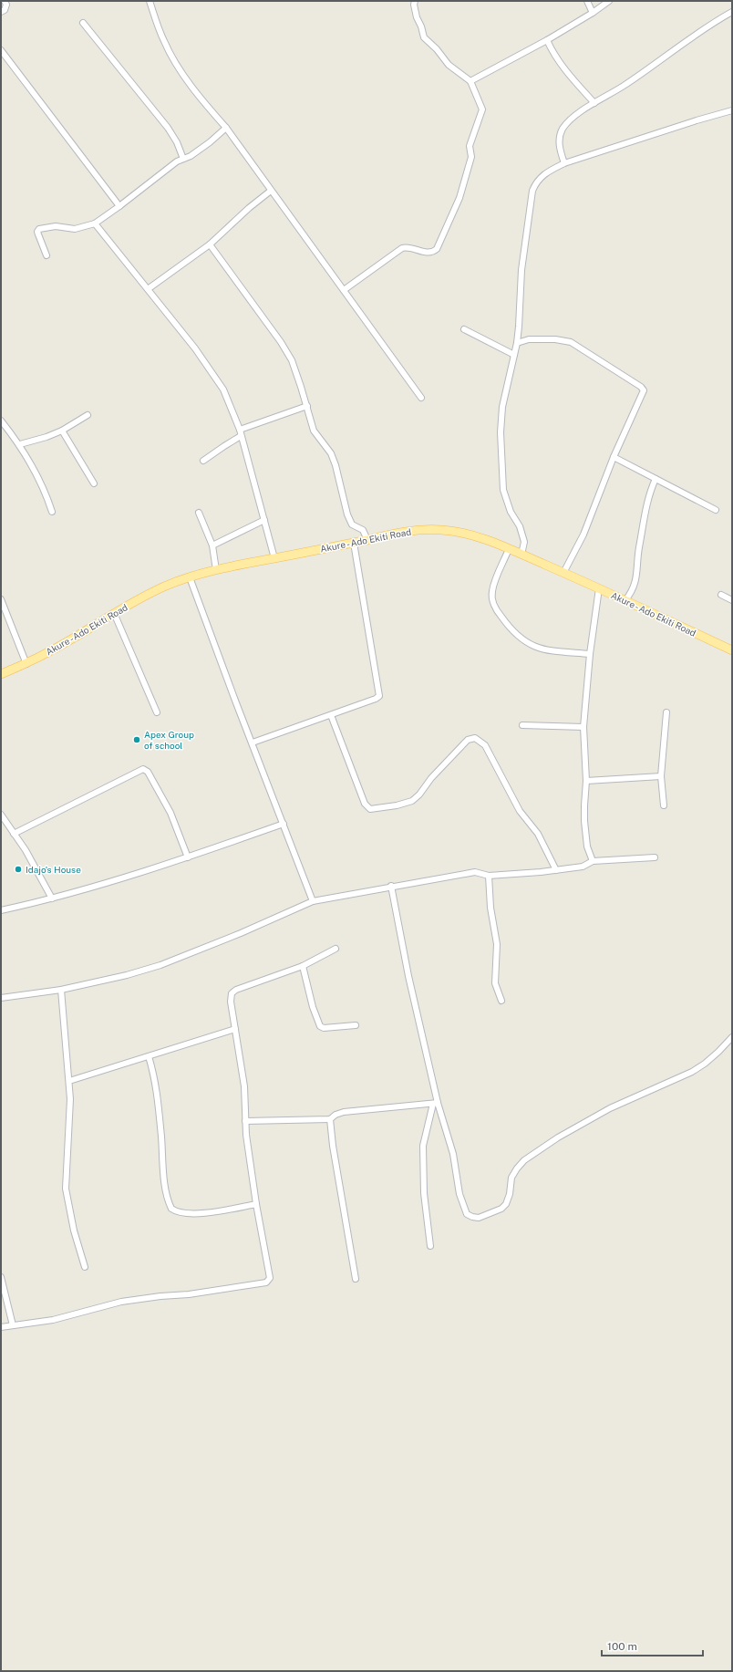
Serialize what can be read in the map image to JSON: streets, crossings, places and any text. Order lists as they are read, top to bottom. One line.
{"streets":{"main road":["Akure - Ado Ekiti Road"]},"places":["Apex Group of school","Idajo's House"],"scale_bar":"100 m"}
